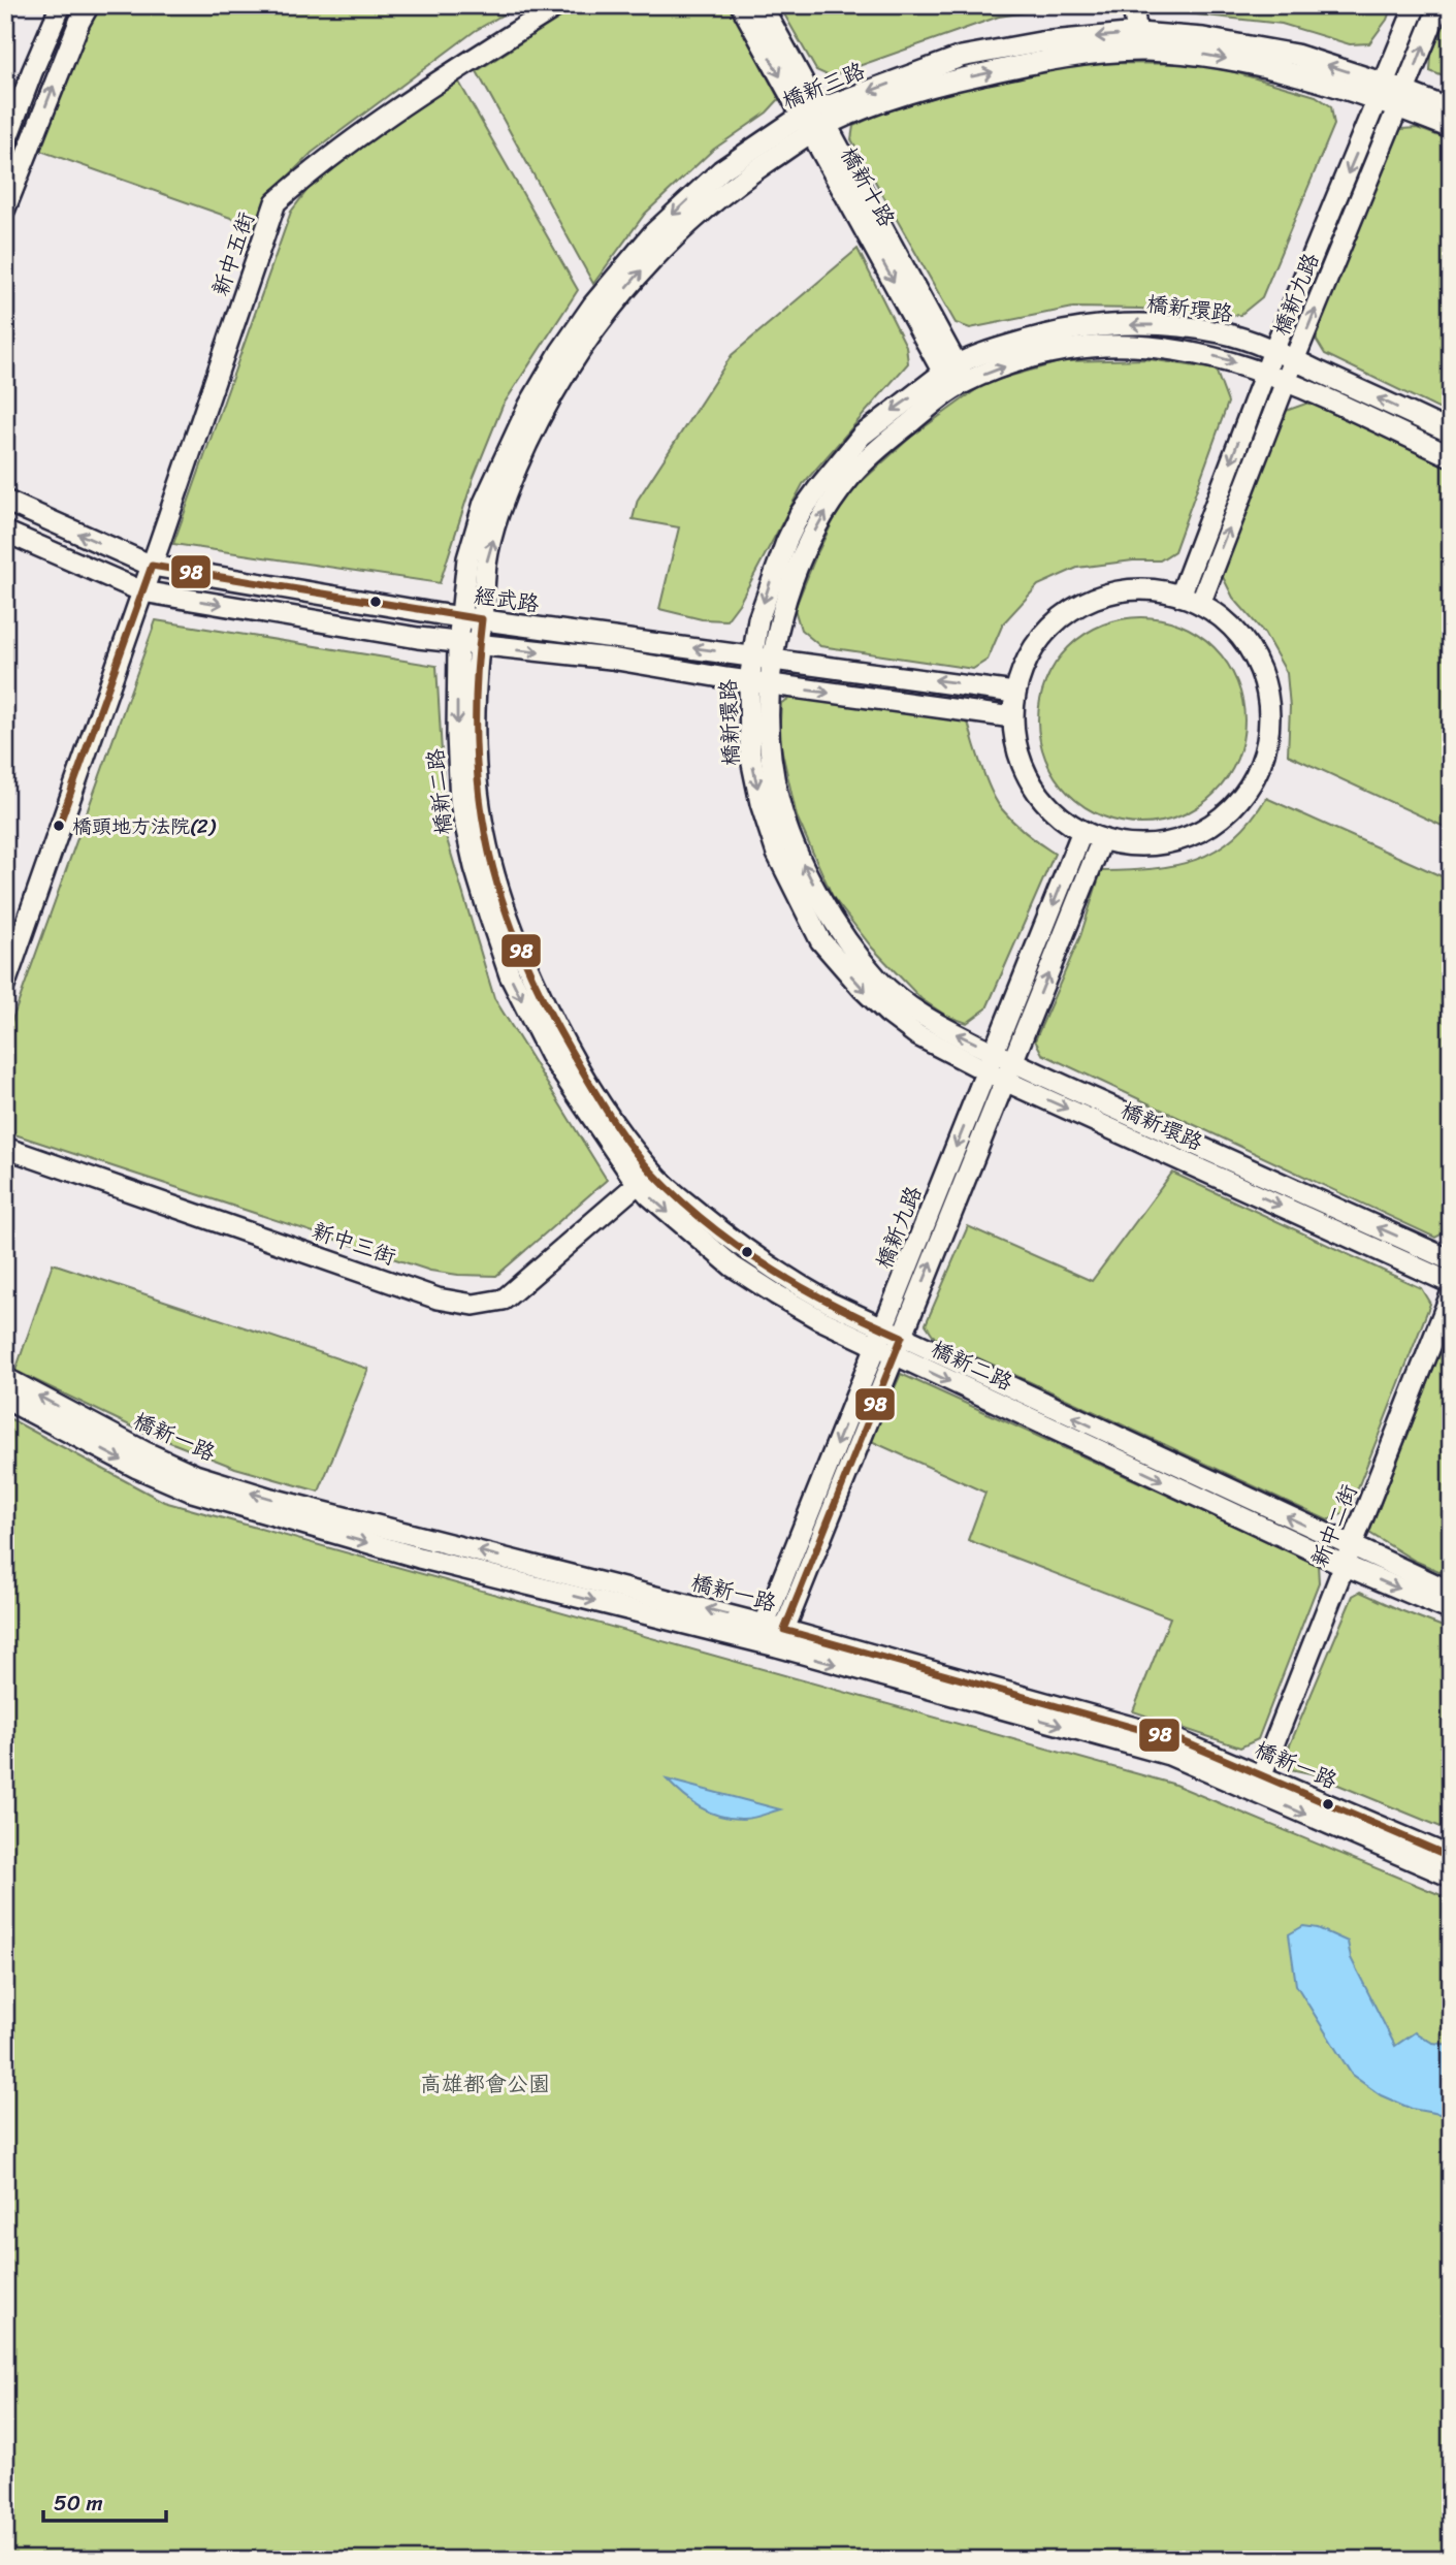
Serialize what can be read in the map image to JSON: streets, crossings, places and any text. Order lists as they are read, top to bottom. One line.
{"streets":{"street":["橋新三路","橋新十路","新中五街","橋新九路","橋新環路","經武路","橋新二路","新中三街","橋新一路","新中二街"]},"crossings":[["橋新三路","橋新十路"],["橋新三路","橋新九路"],["橋新三路","經武路"],["橋新三路","橋新二路"],["橋新十路","橋新環路"],["新中五街","經武路"],["橋新九路","橋新環路"],["橋新九路","經武路"],["橋新九路","橋新二路"],["橋新九路","橋新一路"],["橋新環路","經武路"],["經武路","橋新二路"],["橋新二路","新中三街"],["橋新二路","新中二街"],["橋新一路","新中二街"]],"parks":["高雄都會公園"],"places":["橋頭地方法院(2)"],"lines":["transit line 98"],"scale_bar":"50 m"}
